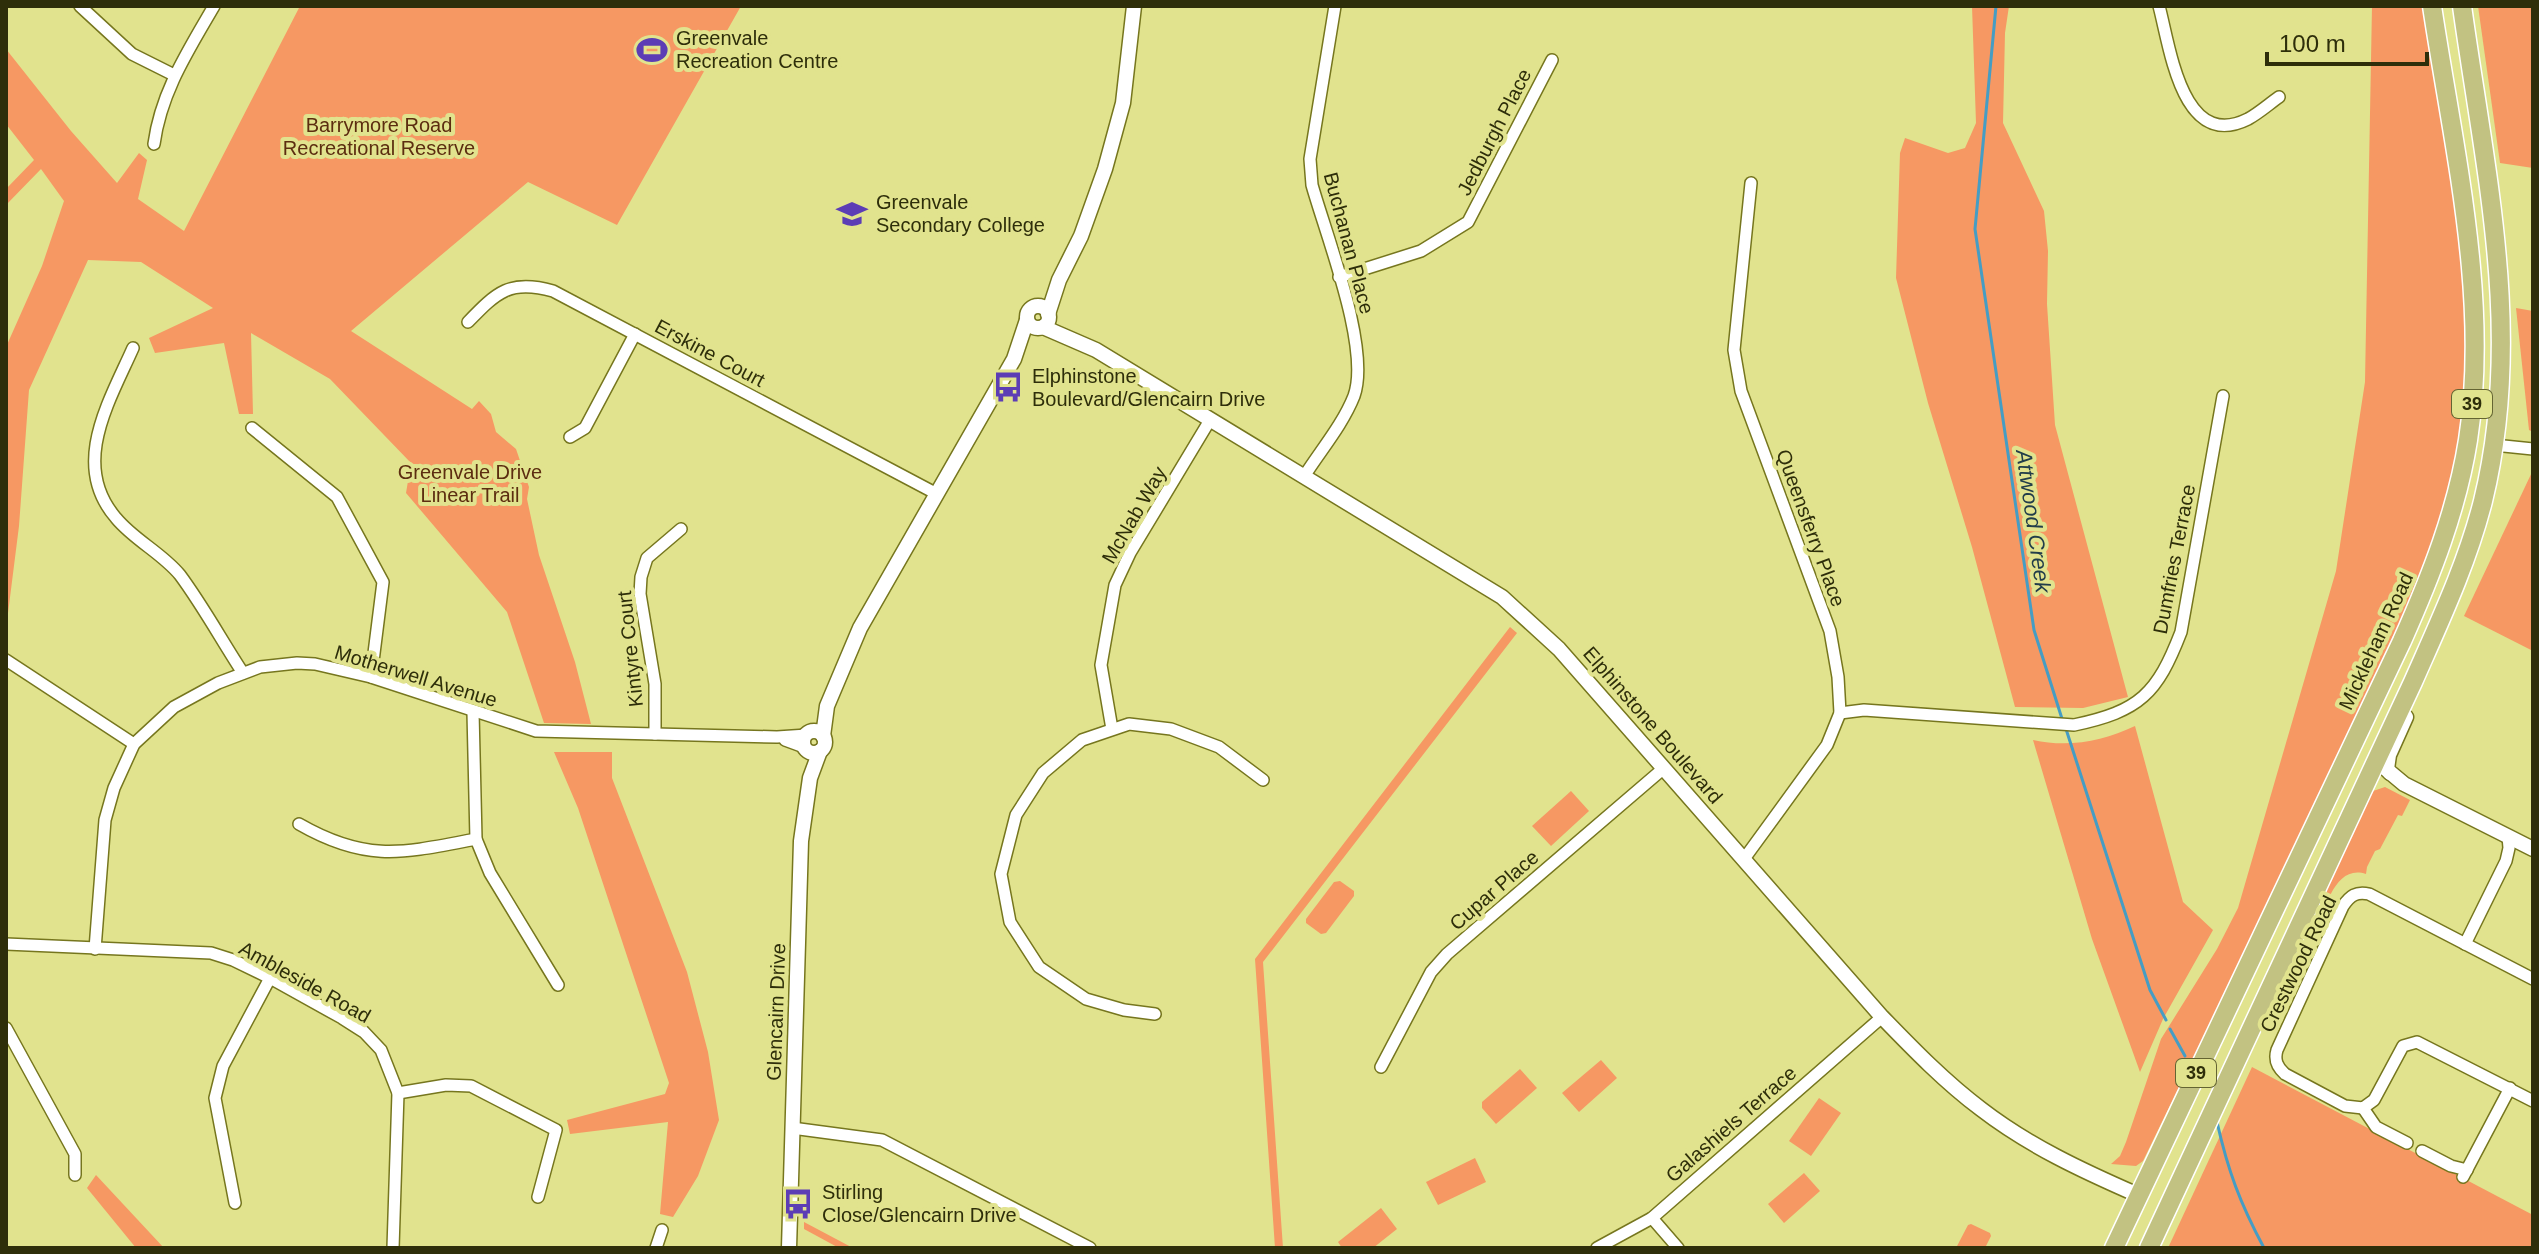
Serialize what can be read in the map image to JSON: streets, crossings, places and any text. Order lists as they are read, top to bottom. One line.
{"streets":{"main road":["39","Mickleham Road"],"street":["Jedburgh Place","Buchanan Place","Erskine Court","McNab Way","Queensferry Place","Dumfries Terrace","Kintyre Court","Motherwell Avenue","Elphinstone Boulevard","Cupar Place","Crestwood Road","Ambleside Road","Glencairn Drive","Galashiels Terrace"]},"crossings":[["Jedburgh Place","Buchanan Place"],["Buchanan Place","Elphinstone Boulevard"],["Erskine Court","Glencairn Drive"],["McNab Way","Elphinstone Boulevard"],["Queensferry Place","Dumfries Terrace"],["Queensferry Place","Elphinstone Boulevard"],["Mickleham Road","Elphinstone Boulevard"],["Kintyre Court","Motherwell Avenue"],["Motherwell Avenue","Ambleside Road"],["Motherwell Avenue","Glencairn Drive"],["Elphinstone Boulevard","Cupar Place"],["Elphinstone Boulevard","Glencairn Drive"],["Elphinstone Boulevard","Galashiels Terrace"]],"water":["Attwood Creek"],"parks":["Barrymore Road Recreational Reserve","Greenvale Drive Linear Trail"],"places":{"sports":["Greenvale Recreation Centre"],"school or university":["Greenvale Secondary College"],"bus stop":["Elphinstone Boulevard/Glencairn Drive","Stirling Close/Glencairn Drive"]},"scale_bar":"100 m"}
